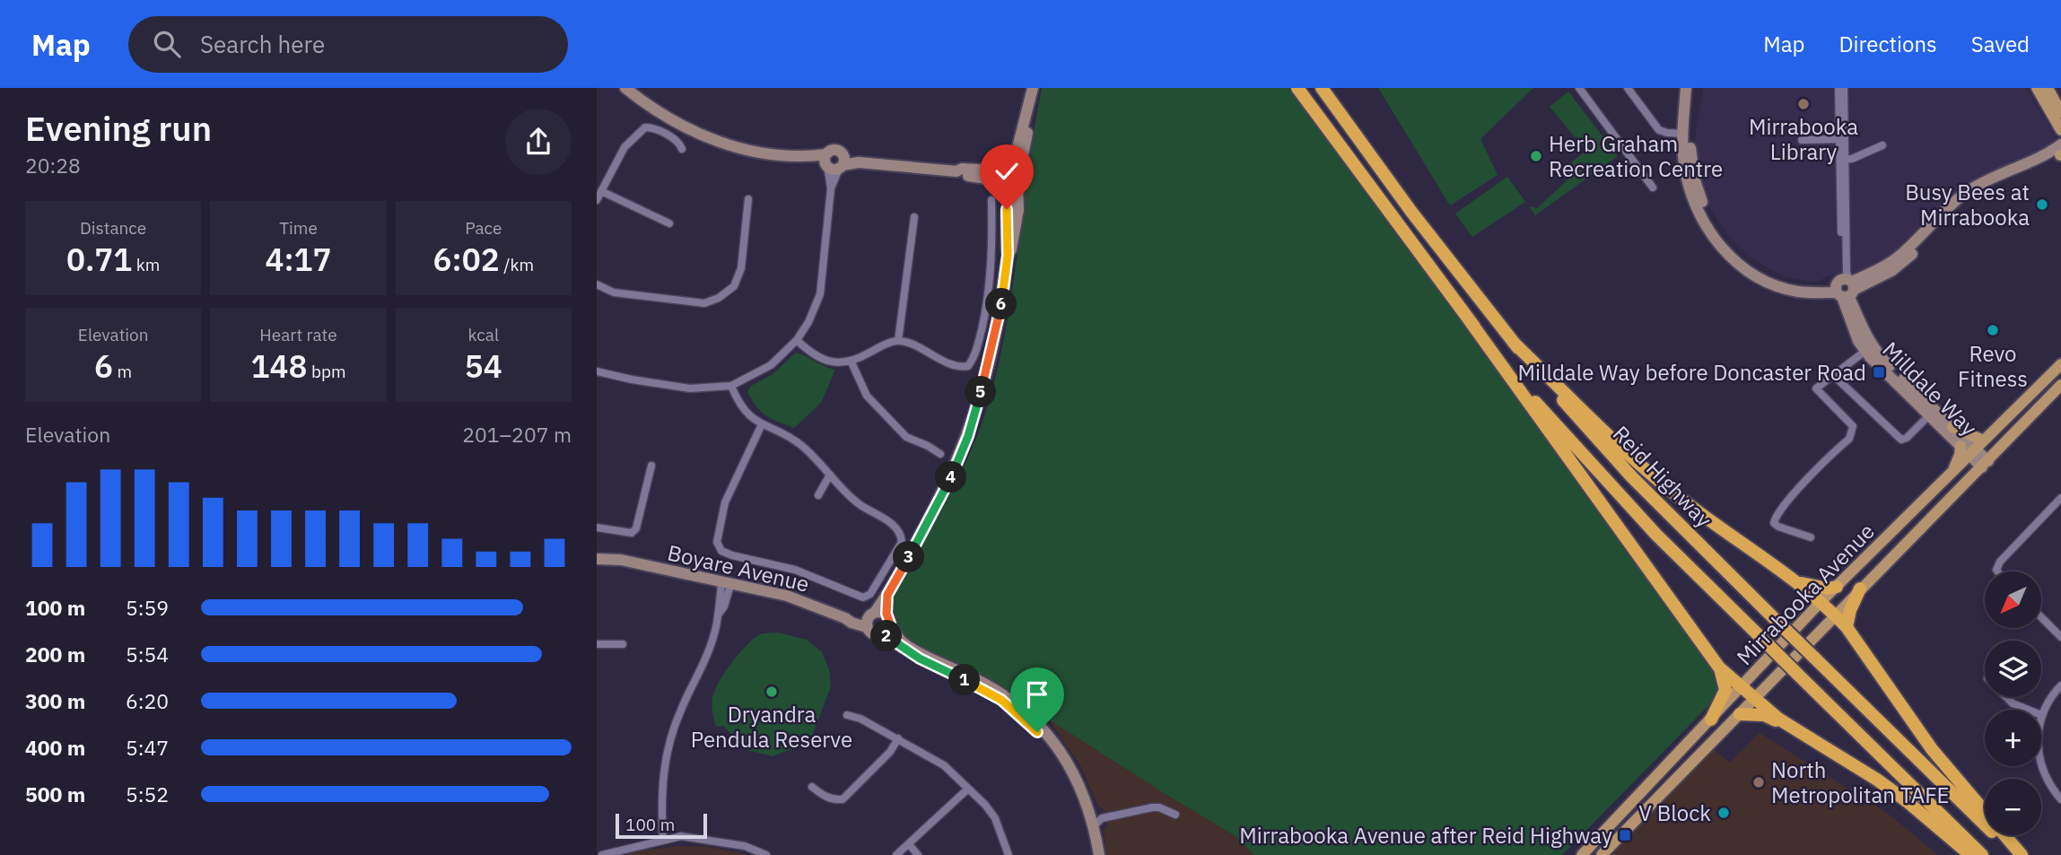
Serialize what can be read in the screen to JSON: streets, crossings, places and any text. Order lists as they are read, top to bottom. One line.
{"streets":{"highway":["Reid Highway"],"main road":["Mirrabooka Avenue"],"street":["Milldale Way","Boyare Avenue"]},"crossings":[["Milldale Way","Mirrabooka Avenue"]],"places":{"other":["Mirrabooka Library","Herb Graham Recreation Centre","Busy Bees at Mirrabooka","Revo Fitness","Dryandra Pendula Reserve","North Metropolitan TAFE","V Block"],"transit":["Milldale Way before Doncaster Road","Mirrabooka Avenue after Reid Highway"]},"scale_bar":"100 m","north":"bottom left","page":{"header":"Map","search":"Search here","nav":["Map","Directions","Saved"],"heading":["Evening run","20:28"],"stats":[["Distance","0.71 km"],["Time","4:17"],["Pace","6:02 /km"],["Elevation","6 m"],["Heart rate","148 bpm"],["kcal","54"]],"pins":["6","5","4","3","2","1"],"chart":["Elevation","201–207 m"],"map_buttons":["+","−"],"list":[{"name":"100 m","note":"5:59"},{"name":"200 m","note":"5:54"},{"name":"300 m","note":"6:20"},{"name":"400 m","note":"5:47"},{"name":"500 m","note":"5:52"}],"scale":"100 m"}}
